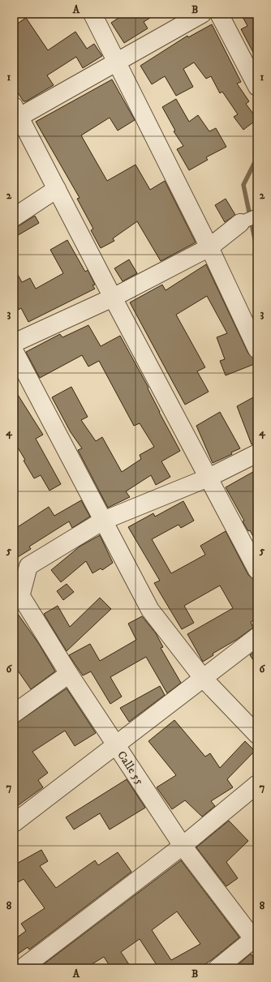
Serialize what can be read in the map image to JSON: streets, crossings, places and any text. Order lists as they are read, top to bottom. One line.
{"streets":{"street":["Calle 55"]},"grid":{"columns":["A","B"],"rows":["1","2","3","4","5","6","7","8"]}}
